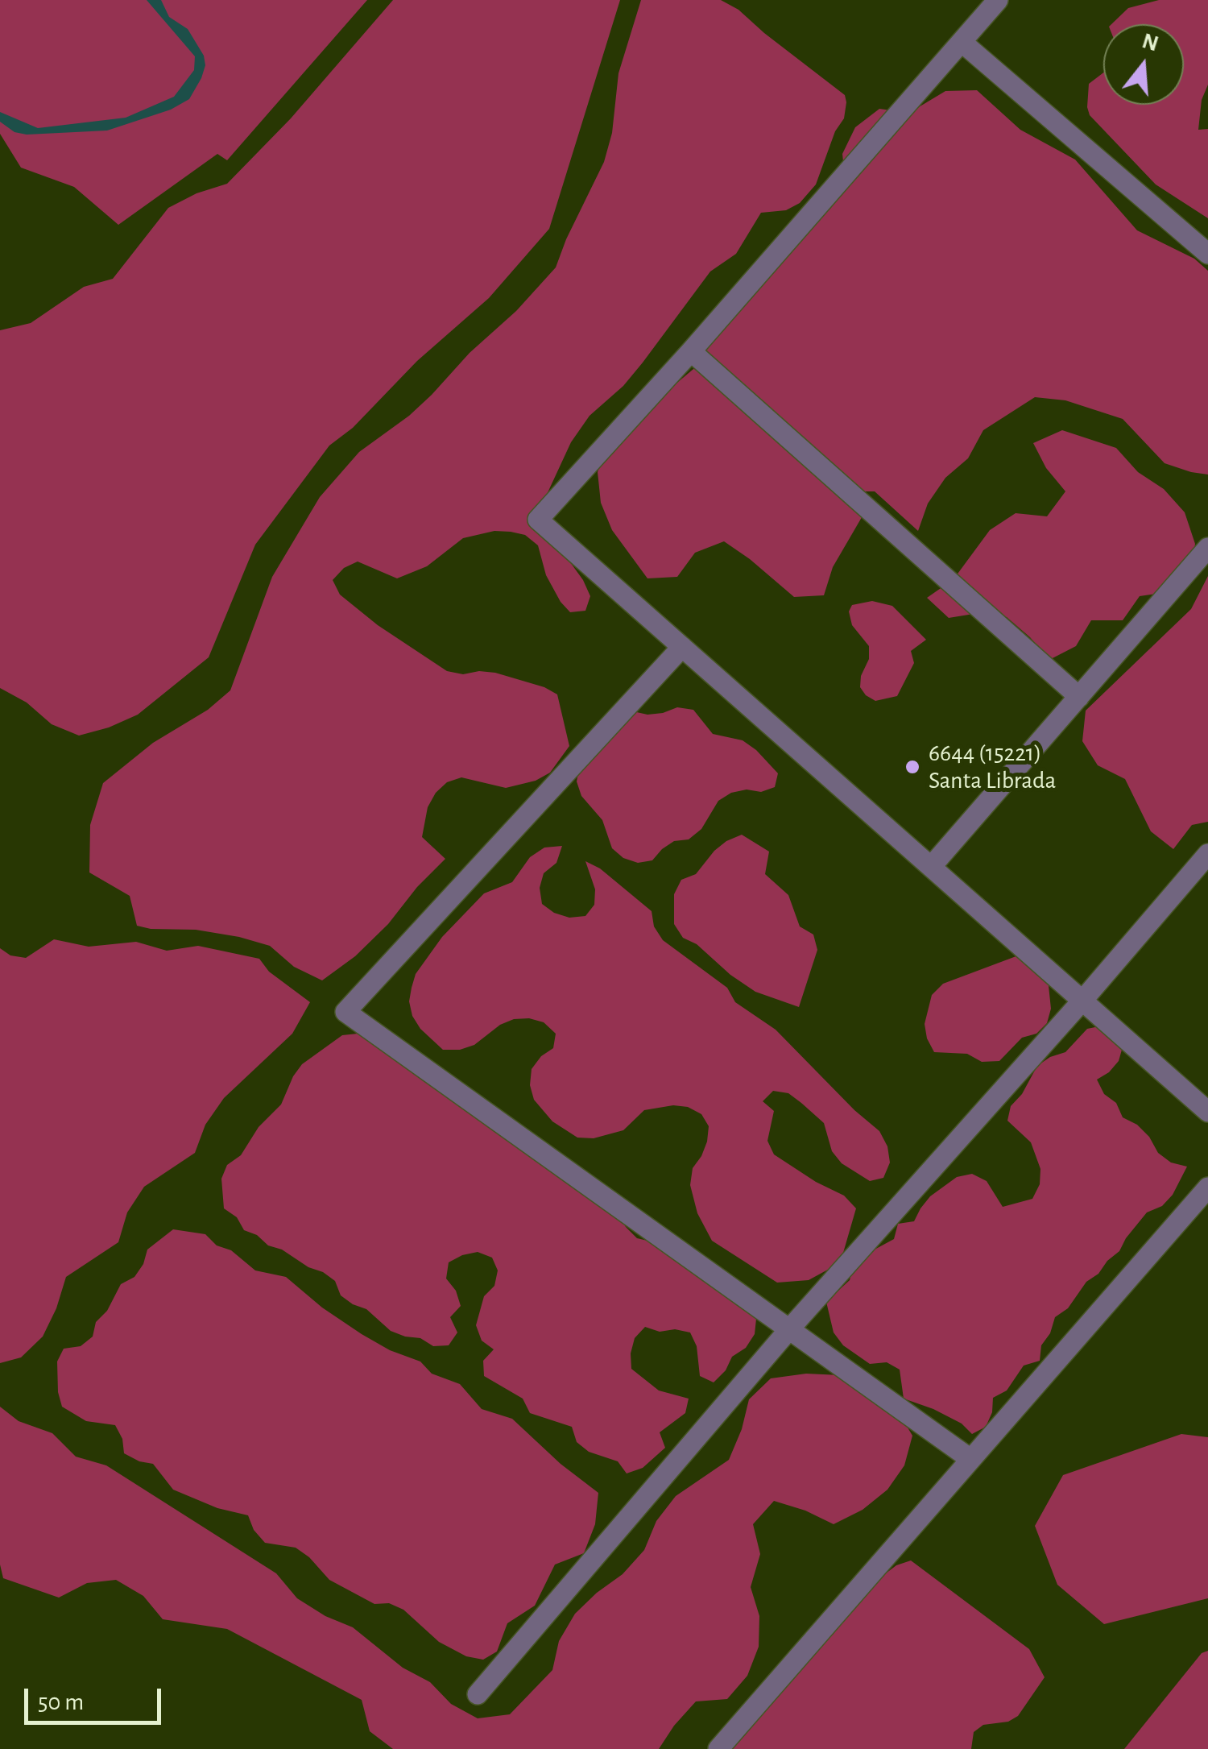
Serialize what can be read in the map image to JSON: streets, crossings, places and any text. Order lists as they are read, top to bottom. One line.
{"places":["6644 (15221) Santa Librada"],"scale_bar":"50 m","north":"top"}
